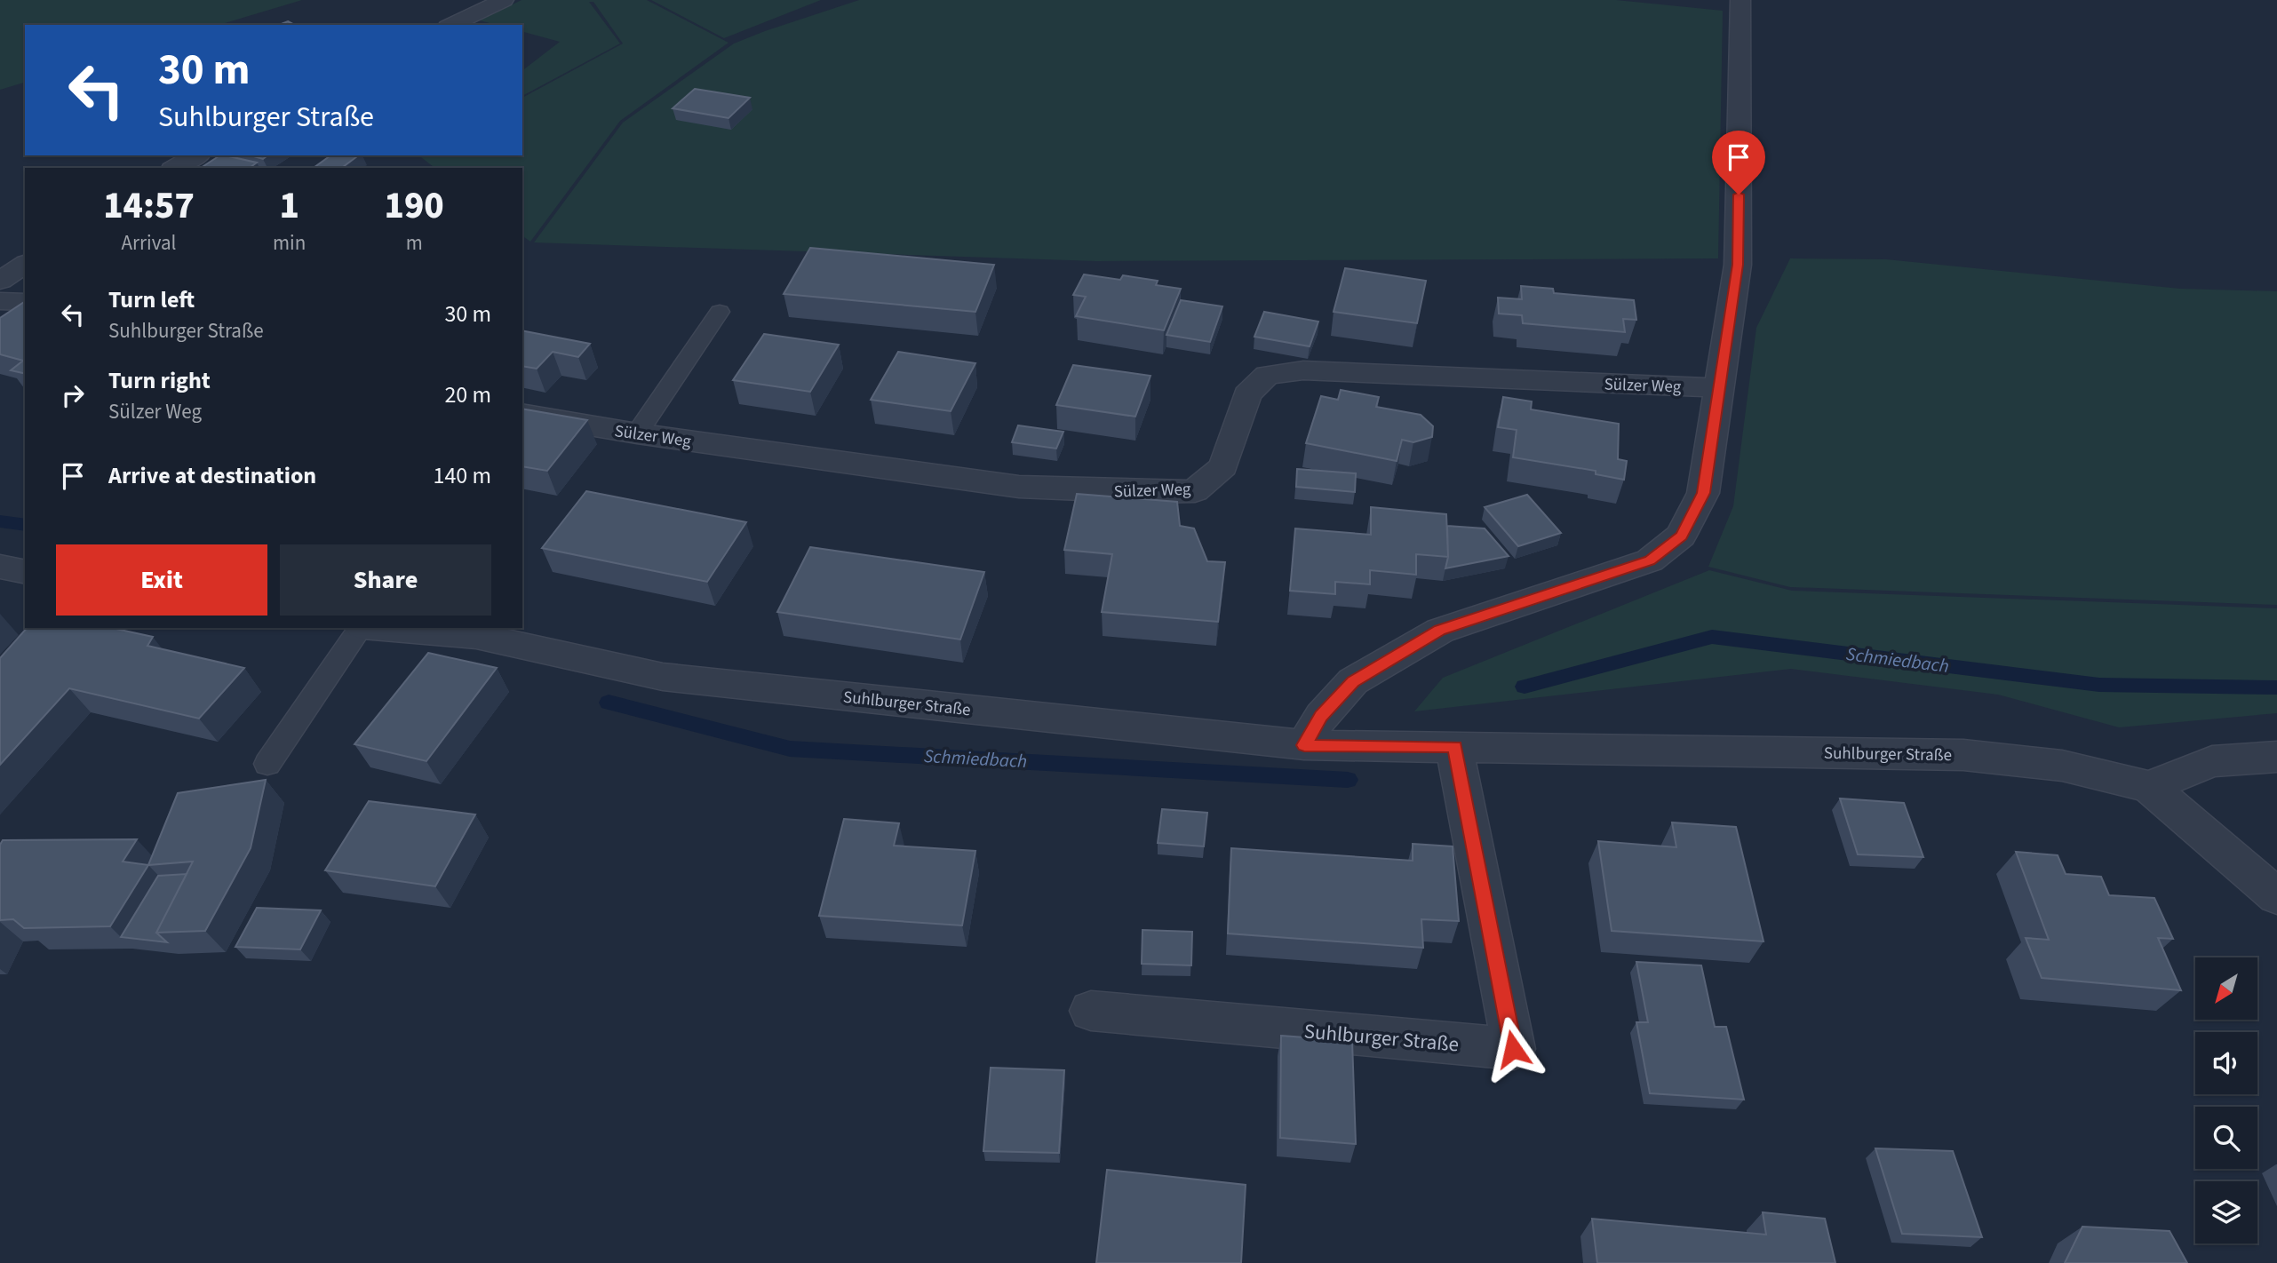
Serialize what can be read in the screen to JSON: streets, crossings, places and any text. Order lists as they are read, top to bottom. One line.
{"streets":{"street":["Sülzer Weg","Suhlburger Straße"]},"water":["Schmiedbach"],"north":"bottom left","page":{"turn":["30 m","Suhlburger Straße"],"eta":["14:57","Arrival","1","min","190","m"],"list":[{"name":"Turn left","note":"Suhlburger Straße","value":"30 m"},{"name":"Turn right","note":"Sülzer Weg","value":"20 m"},{"name":"Arrive at destination","value":"140 m"}],"buttons":["Exit","Share"]}}
